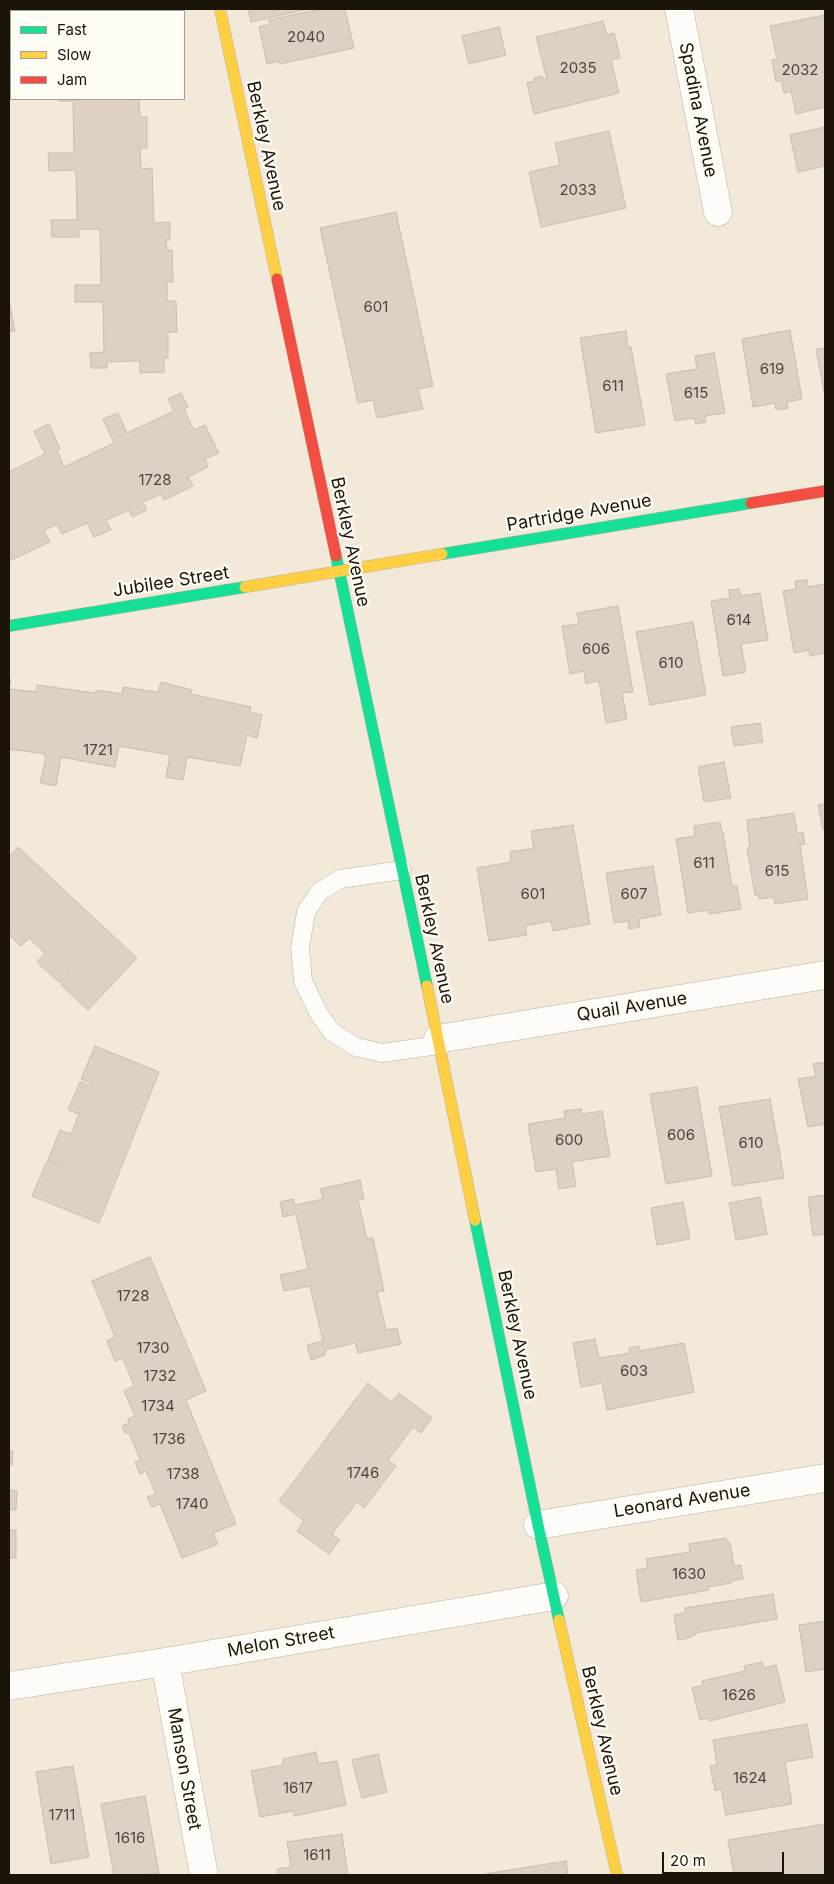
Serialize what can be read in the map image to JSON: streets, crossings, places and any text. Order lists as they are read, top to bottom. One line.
{"streets":{"street":["Spadina Avenue","Berkley Avenue","Partridge Avenue","Jubilee Street","Quail Avenue","Leonard Avenue","Melon Street","Manson Street"]},"crossings":[["Berkley Avenue","Partridge Avenue"],["Berkley Avenue","Jubilee Street"],["Berkley Avenue","Quail Avenue"],["Berkley Avenue","Leonard Avenue"],["Berkley Avenue","Melon Street"],["Partridge Avenue","Jubilee Street"],["Melon Street","Manson Street"]],"house_numbers":["2040","2035","2032","2033","601","619","611","615","1728","614","606","610","1721","611","615","601","607","606","600","610","1728","1730","603","1732","1734","1736","1746","1738","1740","1630","1626","1624","1617","1711","1616","1611"],"legend":["Fast","Slow","Jam"],"scale_bar":"20 m"}
